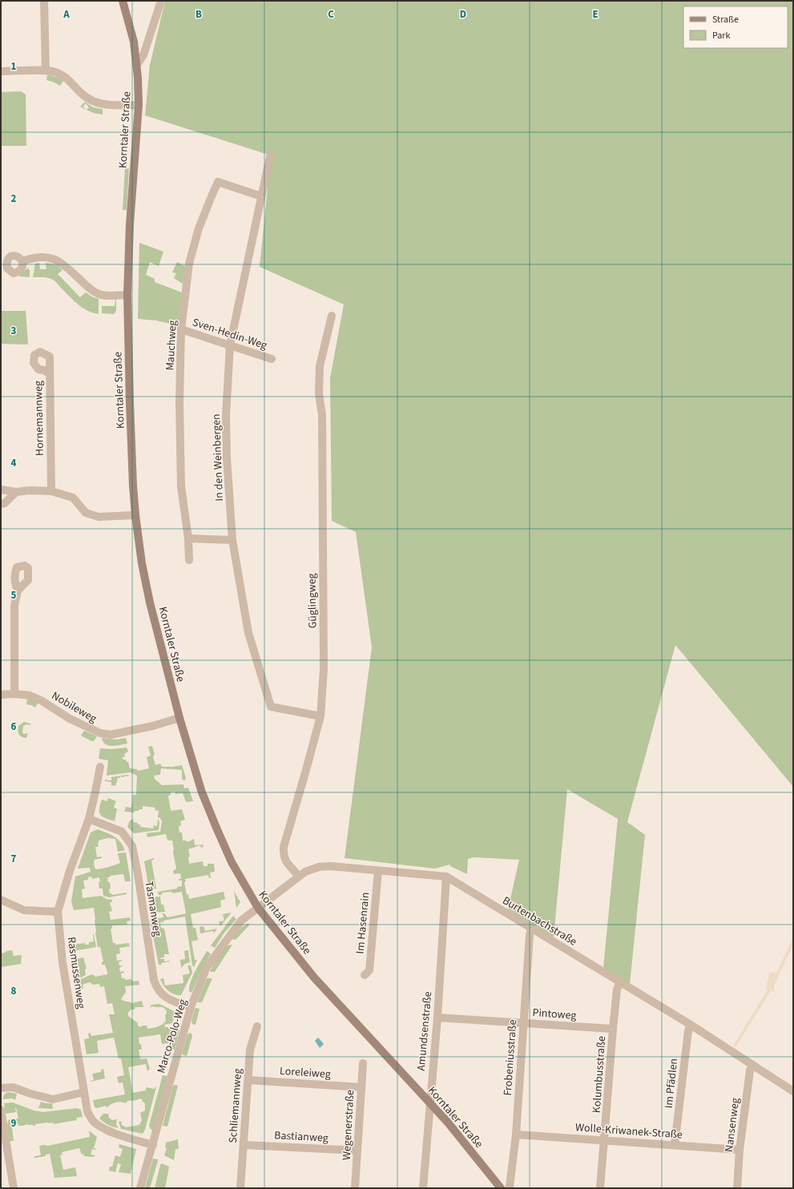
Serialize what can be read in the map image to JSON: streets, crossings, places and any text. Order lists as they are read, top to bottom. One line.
{"streets":{"street":["Korntaler Straße","Sven-Hedin-Weg","Mauchweg","Hornemannweg","In den Weinbergen","Güglingweg","Nobileweg","Tasmanweg","Burtenbachstraße","Im Hasenrain","Rasmussenweg","Pintoweg","Amundsenstraße","Marco-Polo-Weg","Frobeniusstraße","Loreleiweg","Kolumbusstraße","Im Pfädlen","Schliemannweg","Wegenerstraße","Nansenweg","Wolle-Kriwanek-Straße","Bastianweg"]},"crossings":[["Korntaler Straße","Nobileweg"],["Korntaler Straße","Burtenbachstraße"],["Korntaler Straße","Amundsenstraße"],["Korntaler Straße","Marco-Polo-Weg"],["Sven-Hedin-Weg","Mauchweg"],["Sven-Hedin-Weg","In den Weinbergen"],["Mauchweg","In den Weinbergen"],["In den Weinbergen","Güglingweg"],["Güglingweg","Burtenbachstraße"],["Tasmanweg","Rasmussenweg"],["Tasmanweg","Marco-Polo-Weg"],["Burtenbachstraße","Im Hasenrain"],["Burtenbachstraße","Amundsenstraße"],["Burtenbachstraße","Marco-Polo-Weg"],["Burtenbachstraße","Frobeniusstraße"],["Burtenbachstraße","Kolumbusstraße"],["Burtenbachstraße","Im Pfädlen"],["Burtenbachstraße","Nansenweg"],["Rasmussenweg","Marco-Polo-Weg"],["Pintoweg","Amundsenstraße"],["Pintoweg","Frobeniusstraße"],["Pintoweg","Kolumbusstraße"],["Frobeniusstraße","Wolle-Kriwanek-Straße"],["Loreleiweg","Schliemannweg"],["Loreleiweg","Wegenerstraße"],["Kolumbusstraße","Wolle-Kriwanek-Straße"],["Im Pfädlen","Wolle-Kriwanek-Straße"],["Schliemannweg","Bastianweg"],["Wegenerstraße","Bastianweg"],["Nansenweg","Wolle-Kriwanek-Straße"]],"legend":["Straße","Park"],"grid":{"columns":["A","B","C","D","E"],"rows":["1","2","3","4","5","6","7","8","9"]}}
